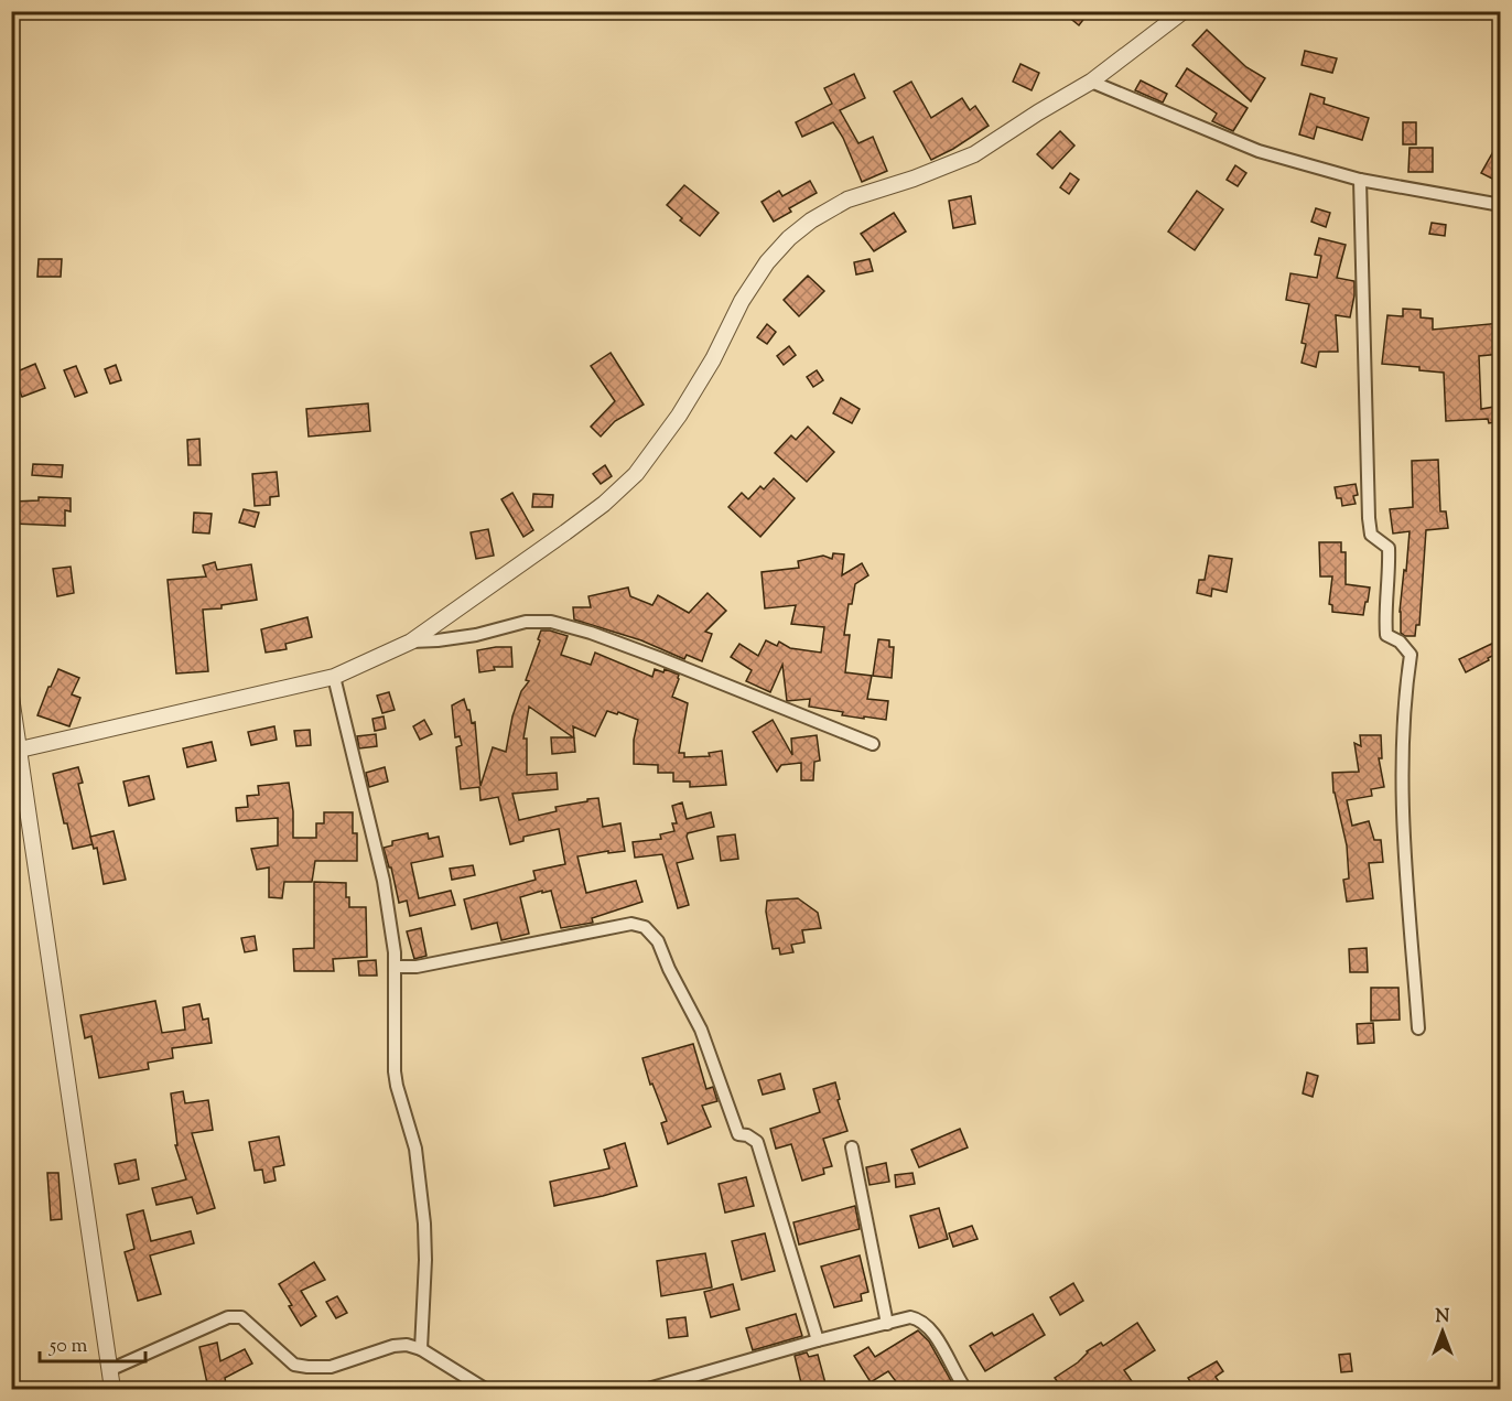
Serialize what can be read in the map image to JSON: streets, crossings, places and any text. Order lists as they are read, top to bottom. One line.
{"scale_bar":"50 m","north":"top"}
